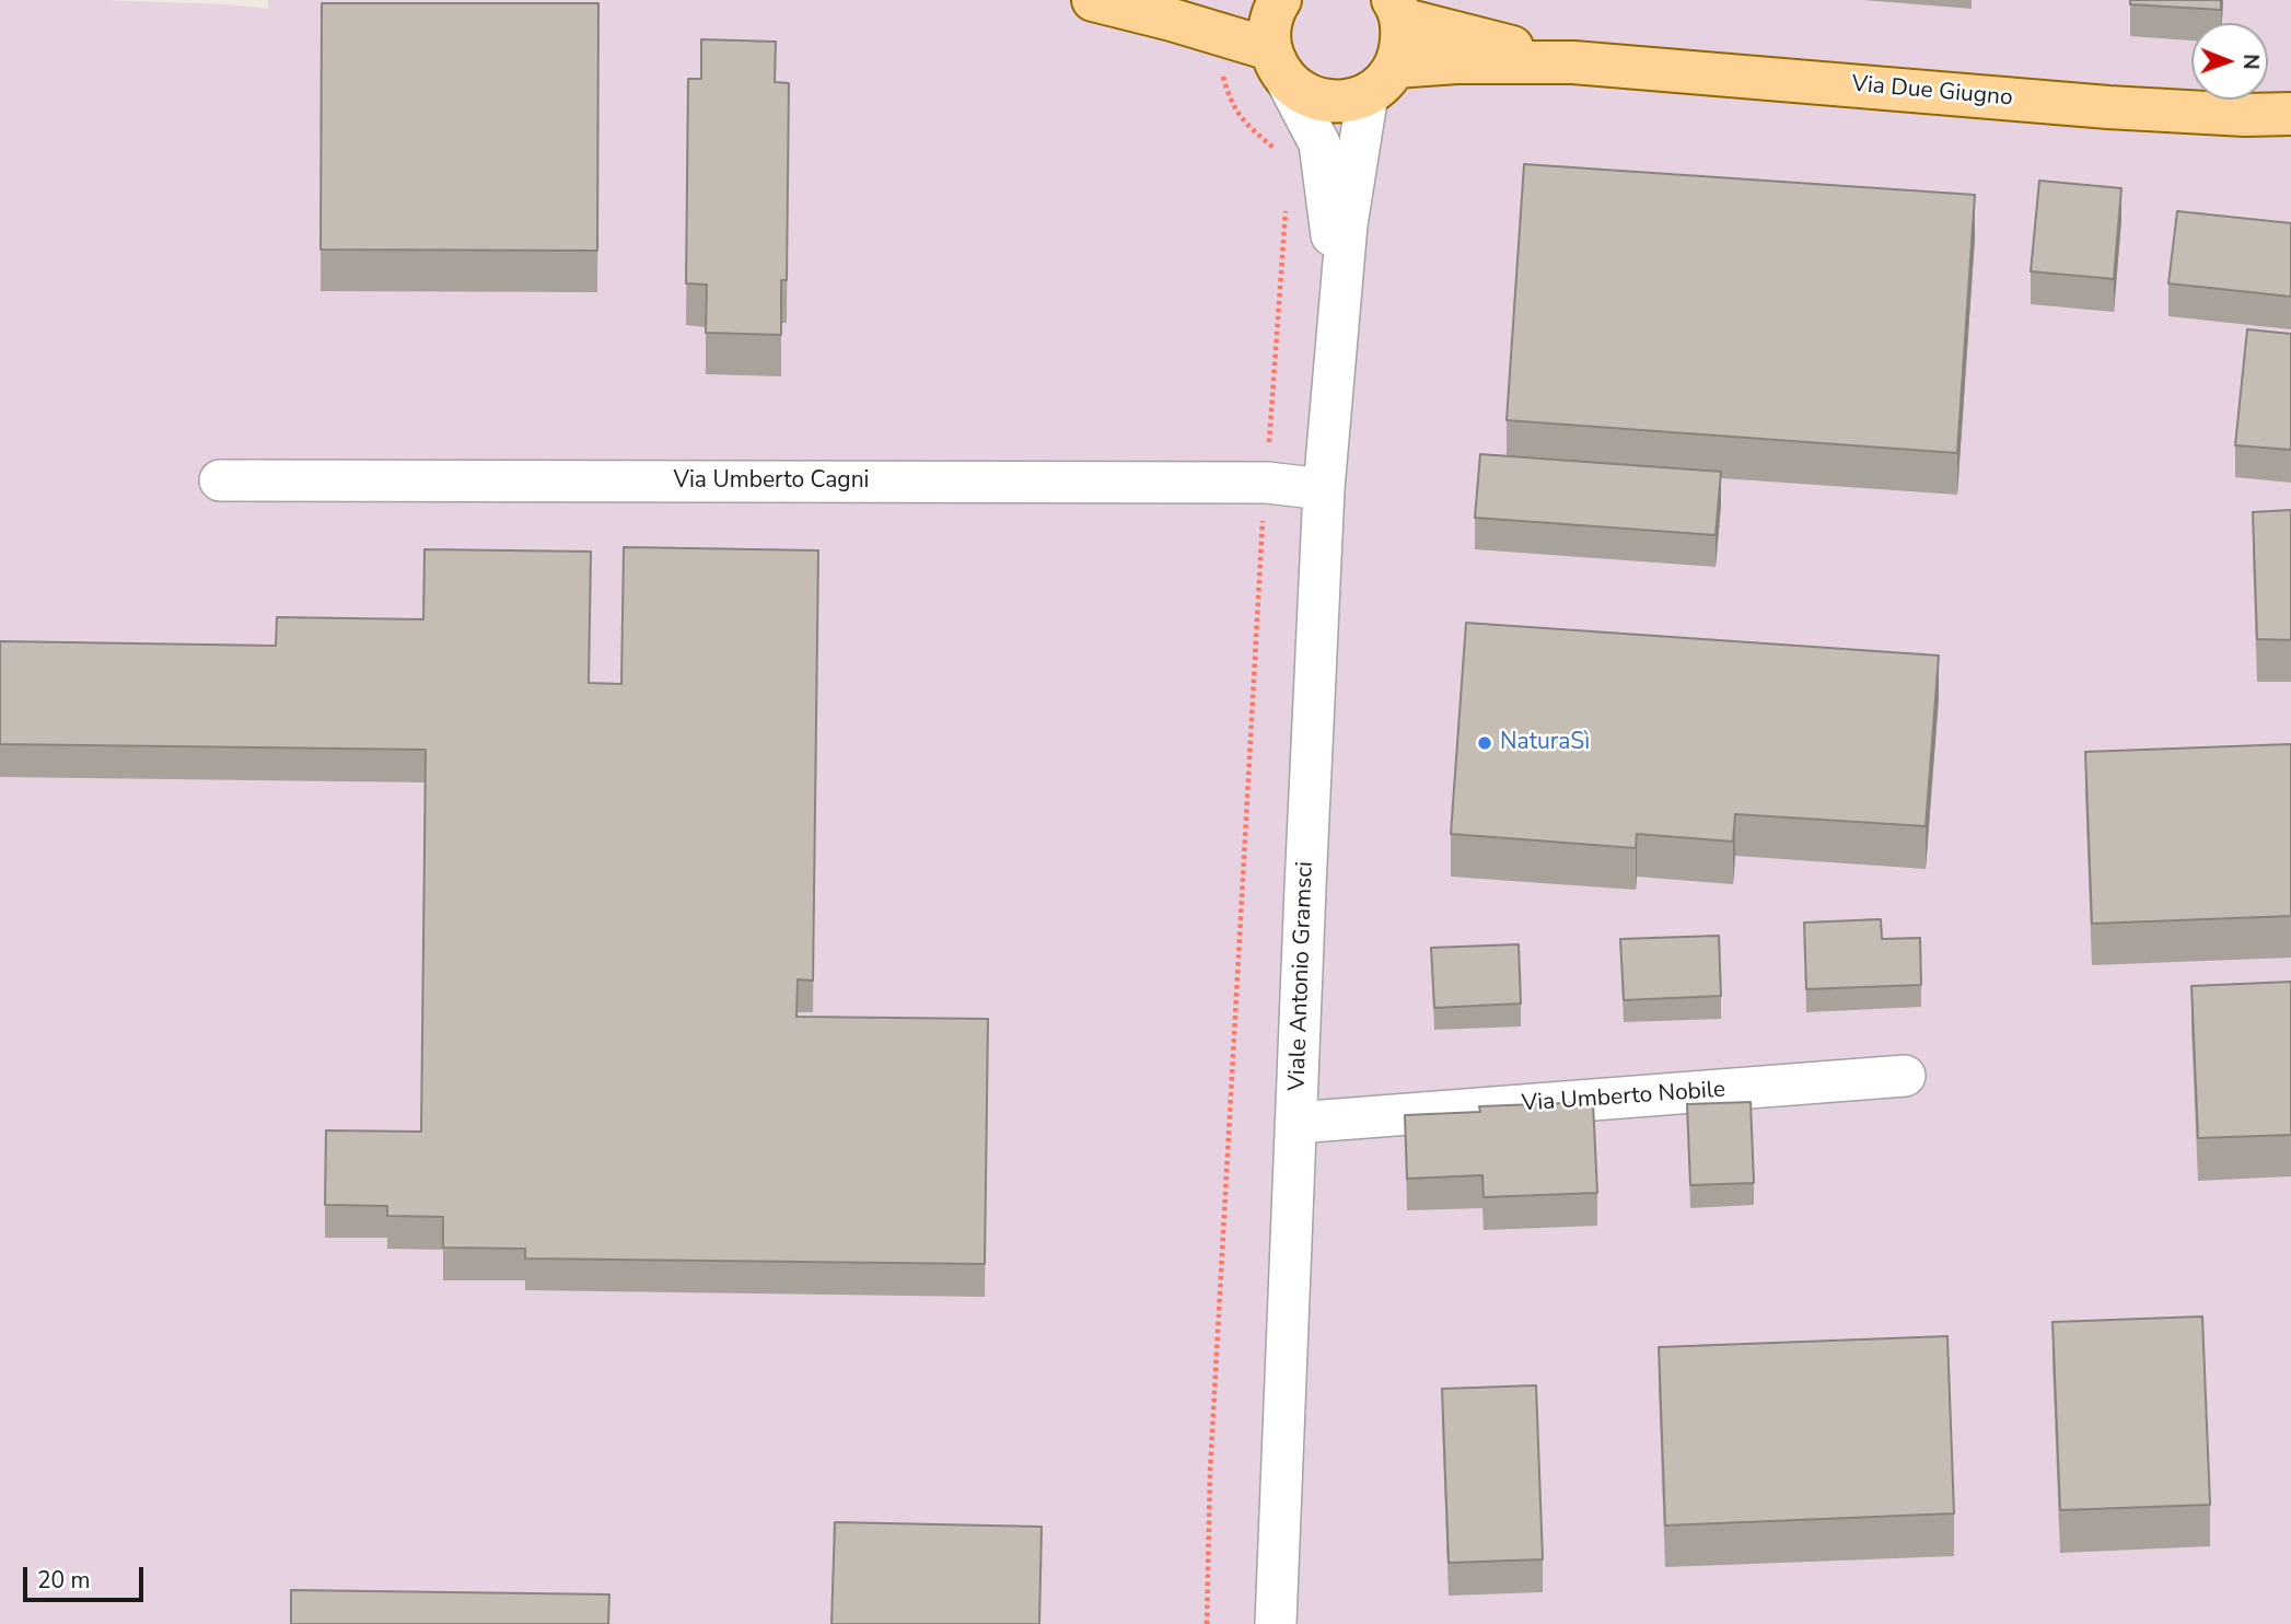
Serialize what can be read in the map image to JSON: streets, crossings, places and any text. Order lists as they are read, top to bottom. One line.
{"streets":{"main road":["Via Due Giugno"],"street":["Via Umberto Cagni","Viale Antonio Gramsci","Via Umberto Nobile"]},"crossings":[["Via Due Giugno","Viale Antonio Gramsci"],["Via Umberto Cagni","Viale Antonio Gramsci"],["Viale Antonio Gramsci","Via Umberto Nobile"]],"places":["NaturaSì"],"scale_bar":"20 m","north":"right"}
